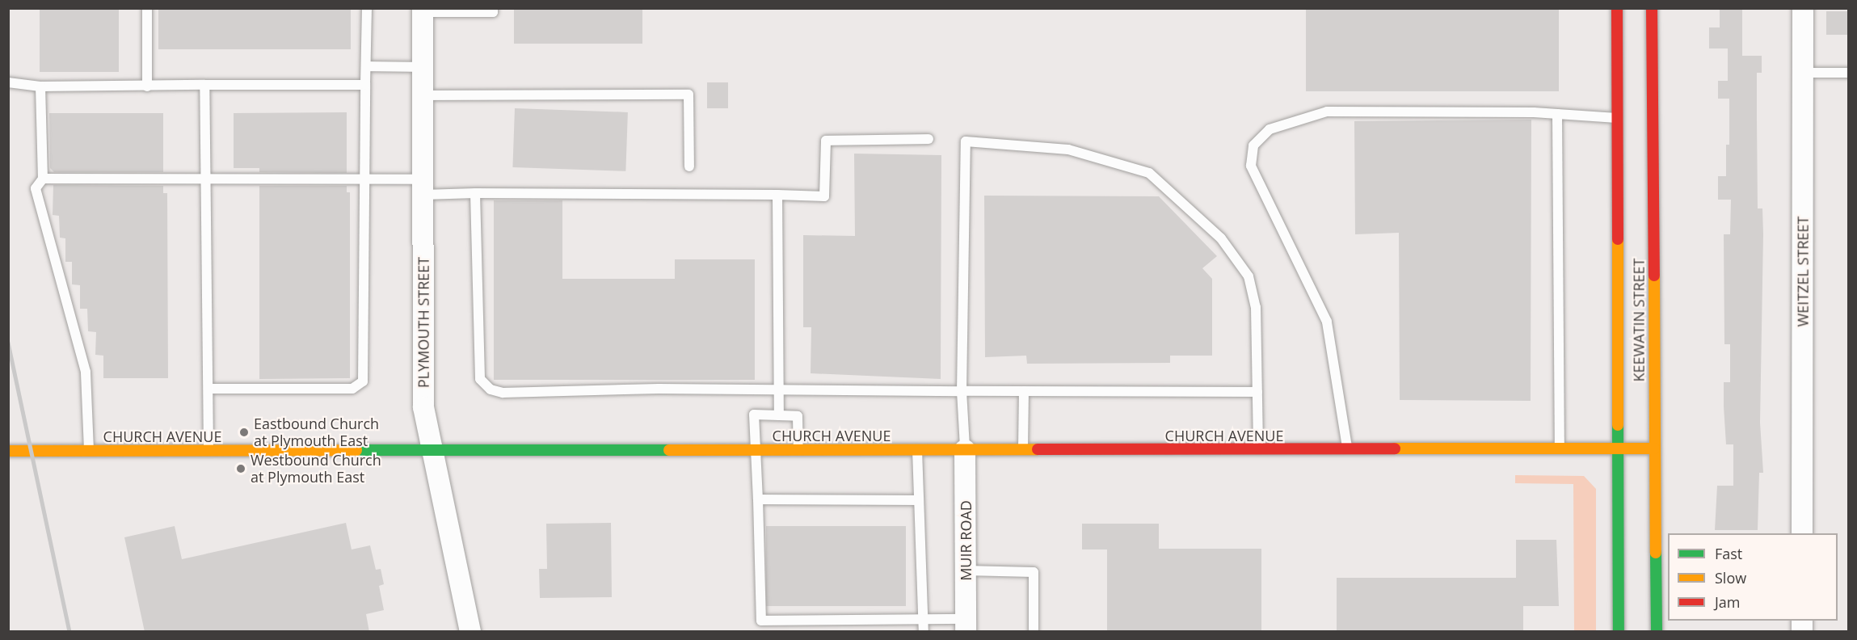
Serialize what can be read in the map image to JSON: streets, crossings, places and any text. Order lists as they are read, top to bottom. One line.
{"streets":{"street":["WEITZEL STREET","KEEWATIN STREET","PLYMOUTH STREET","CHURCH AVENUE","MUIR ROAD"]},"crossings":[["KEEWATIN STREET","CHURCH AVENUE"],["PLYMOUTH STREET","CHURCH AVENUE"],["CHURCH AVENUE","MUIR ROAD"]],"places":["Eastbound Church at Plymouth East","Westbound Church at Plymouth East"],"legend":["Fast","Slow","Jam"]}
